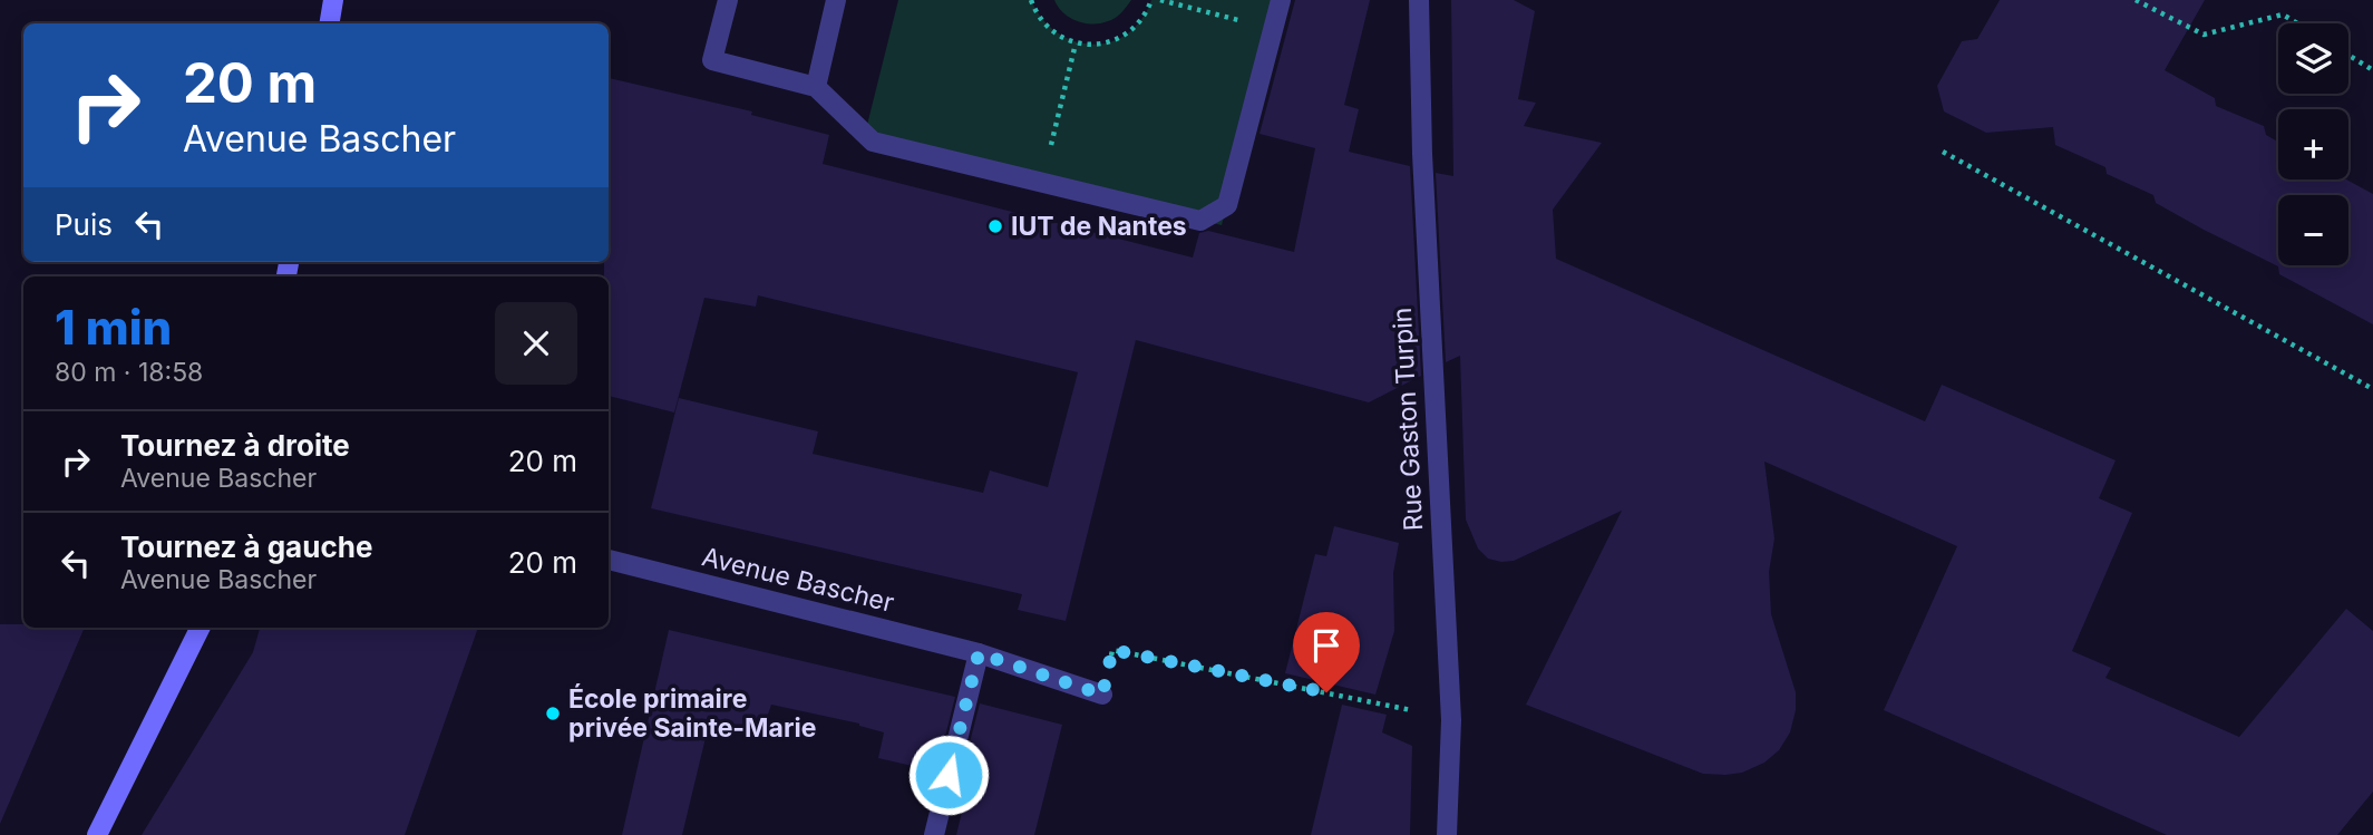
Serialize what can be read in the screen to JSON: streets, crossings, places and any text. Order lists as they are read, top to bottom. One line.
{"streets":{"street":["Rue Gaston Turpin","Avenue Bascher"]},"places":["IUT de Nantes","École primaire privée Sainte-Marie"],"page":{"map_buttons":["+","−"],"turn":["20 m","Avenue Bascher"],"then":"Puis","heading":["1 min","80 m · 18:58"],"list":[{"name":"Tournez à droite","note":"Avenue Bascher","value":"20 m"},{"name":"Tournez à gauche","note":"Avenue Bascher","value":"20 m"}]}}
